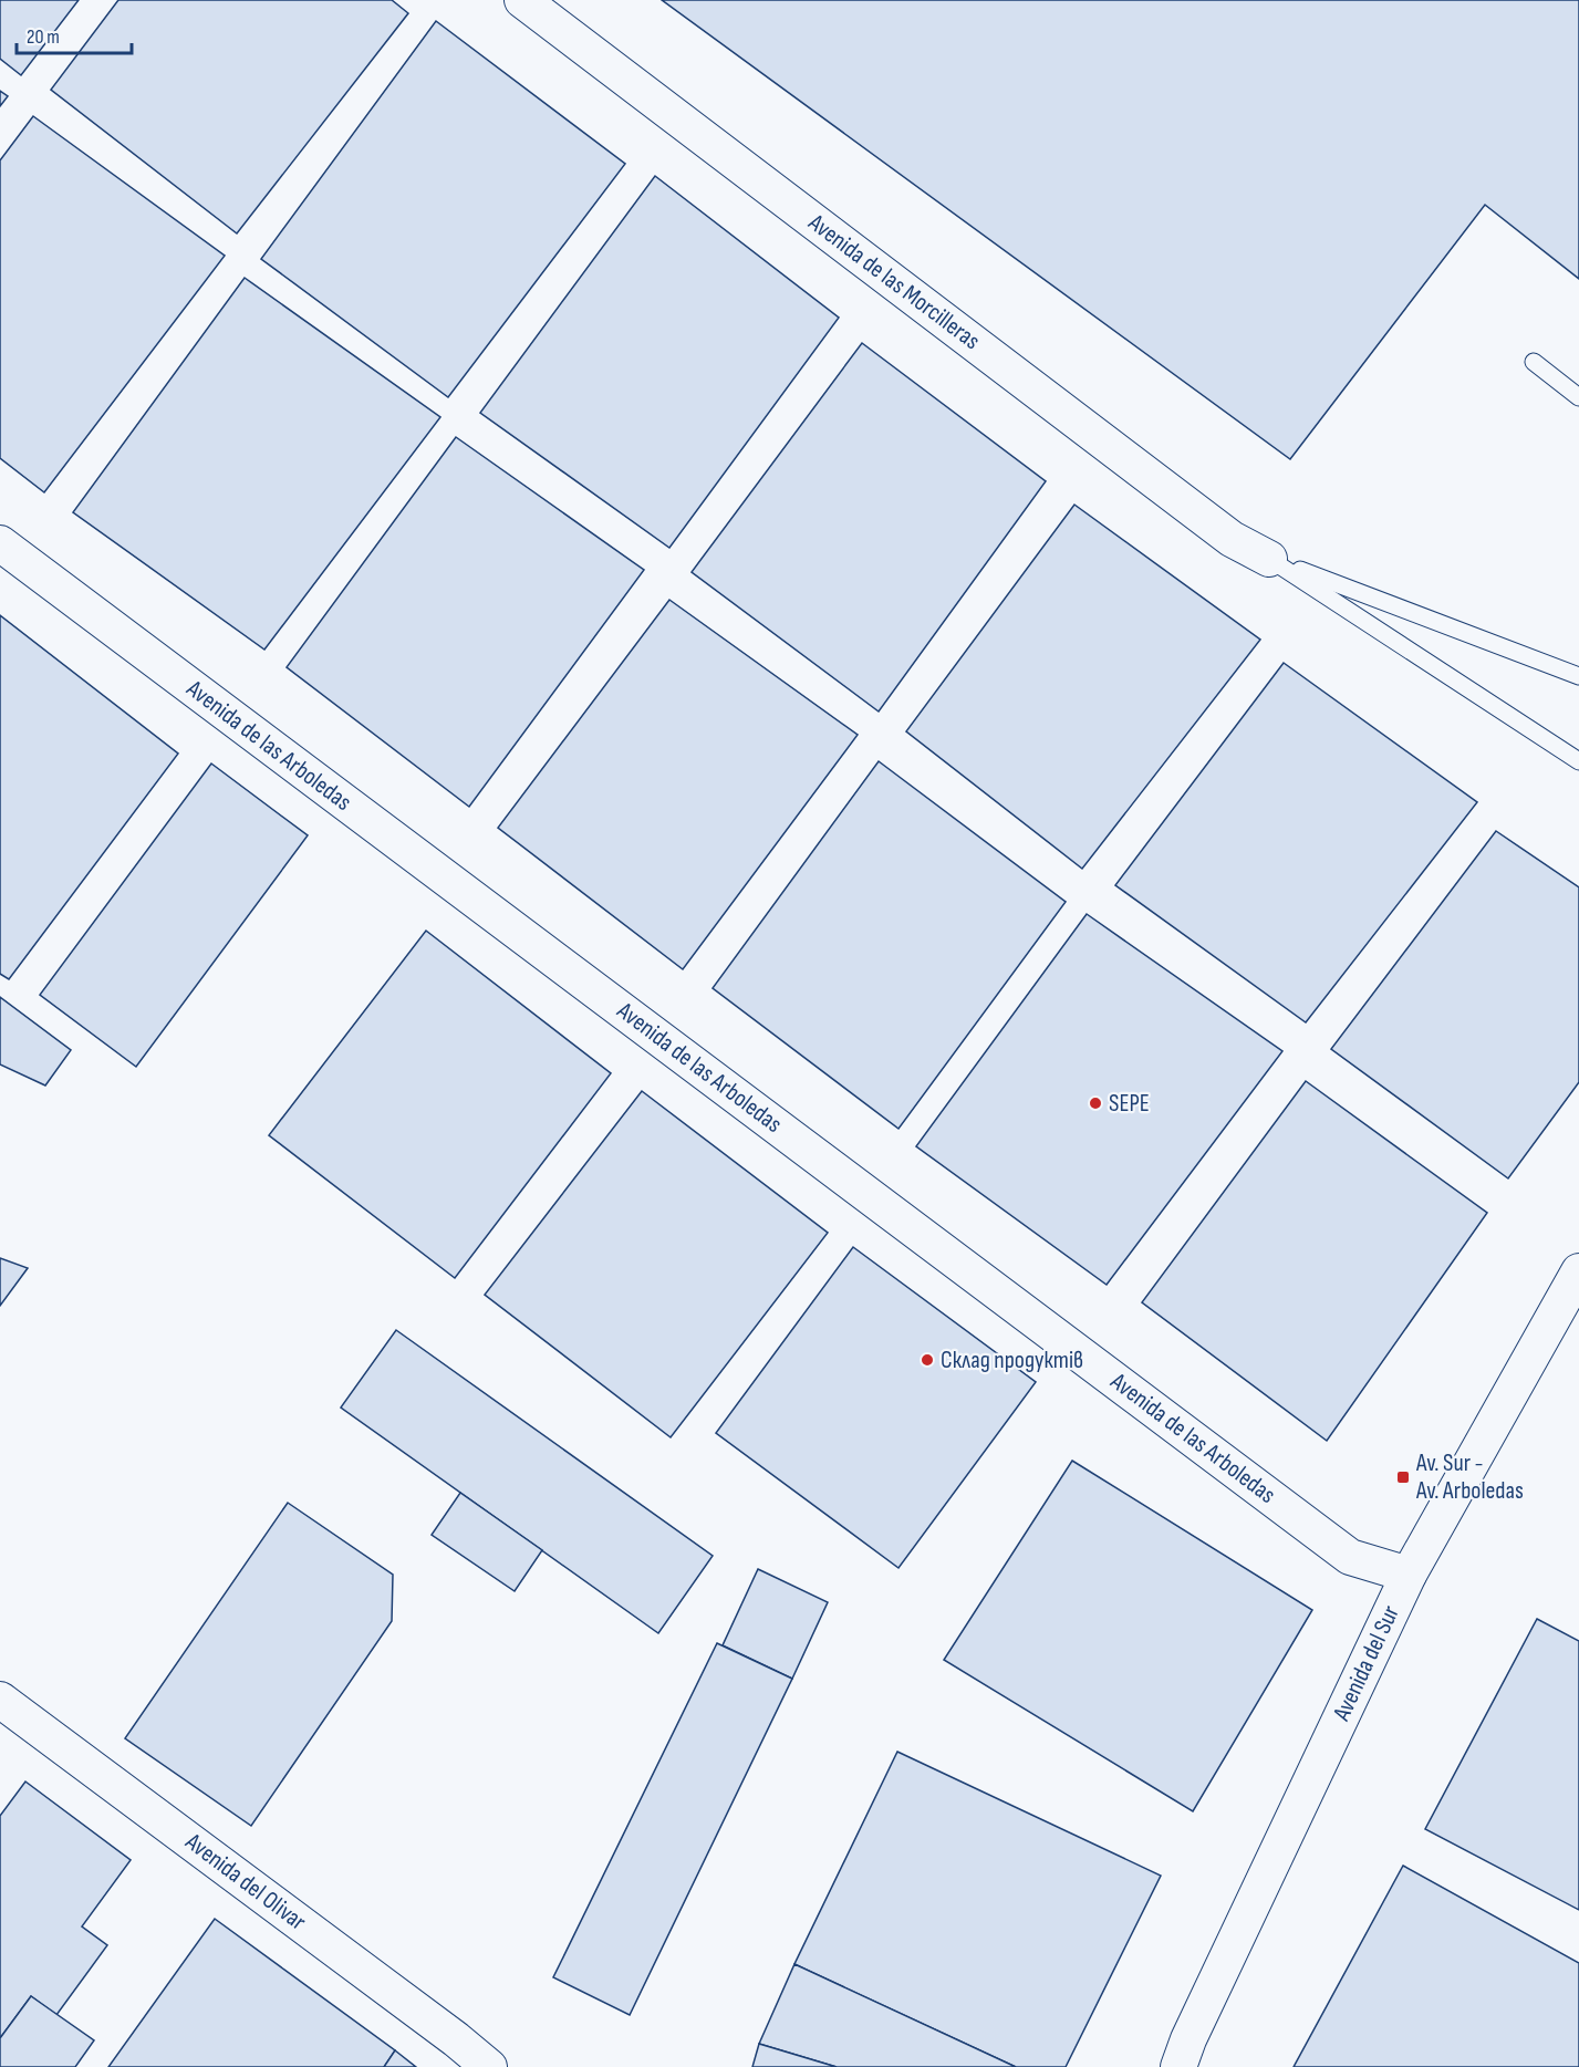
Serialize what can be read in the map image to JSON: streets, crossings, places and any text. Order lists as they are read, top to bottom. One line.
{"streets":{"street":["Avenida de las Morcilleras","Avenida de las Arboledas","Avenida del Sur","Avenida del Olivar"]},"crossings":[["Avenida de las Arboledas","Avenida del Sur"]],"places":{"other":["SEPE","Склад продуктів"],"transit":["Av. Sur - Av. Arboledas"]},"scale_bar":"20 m"}
